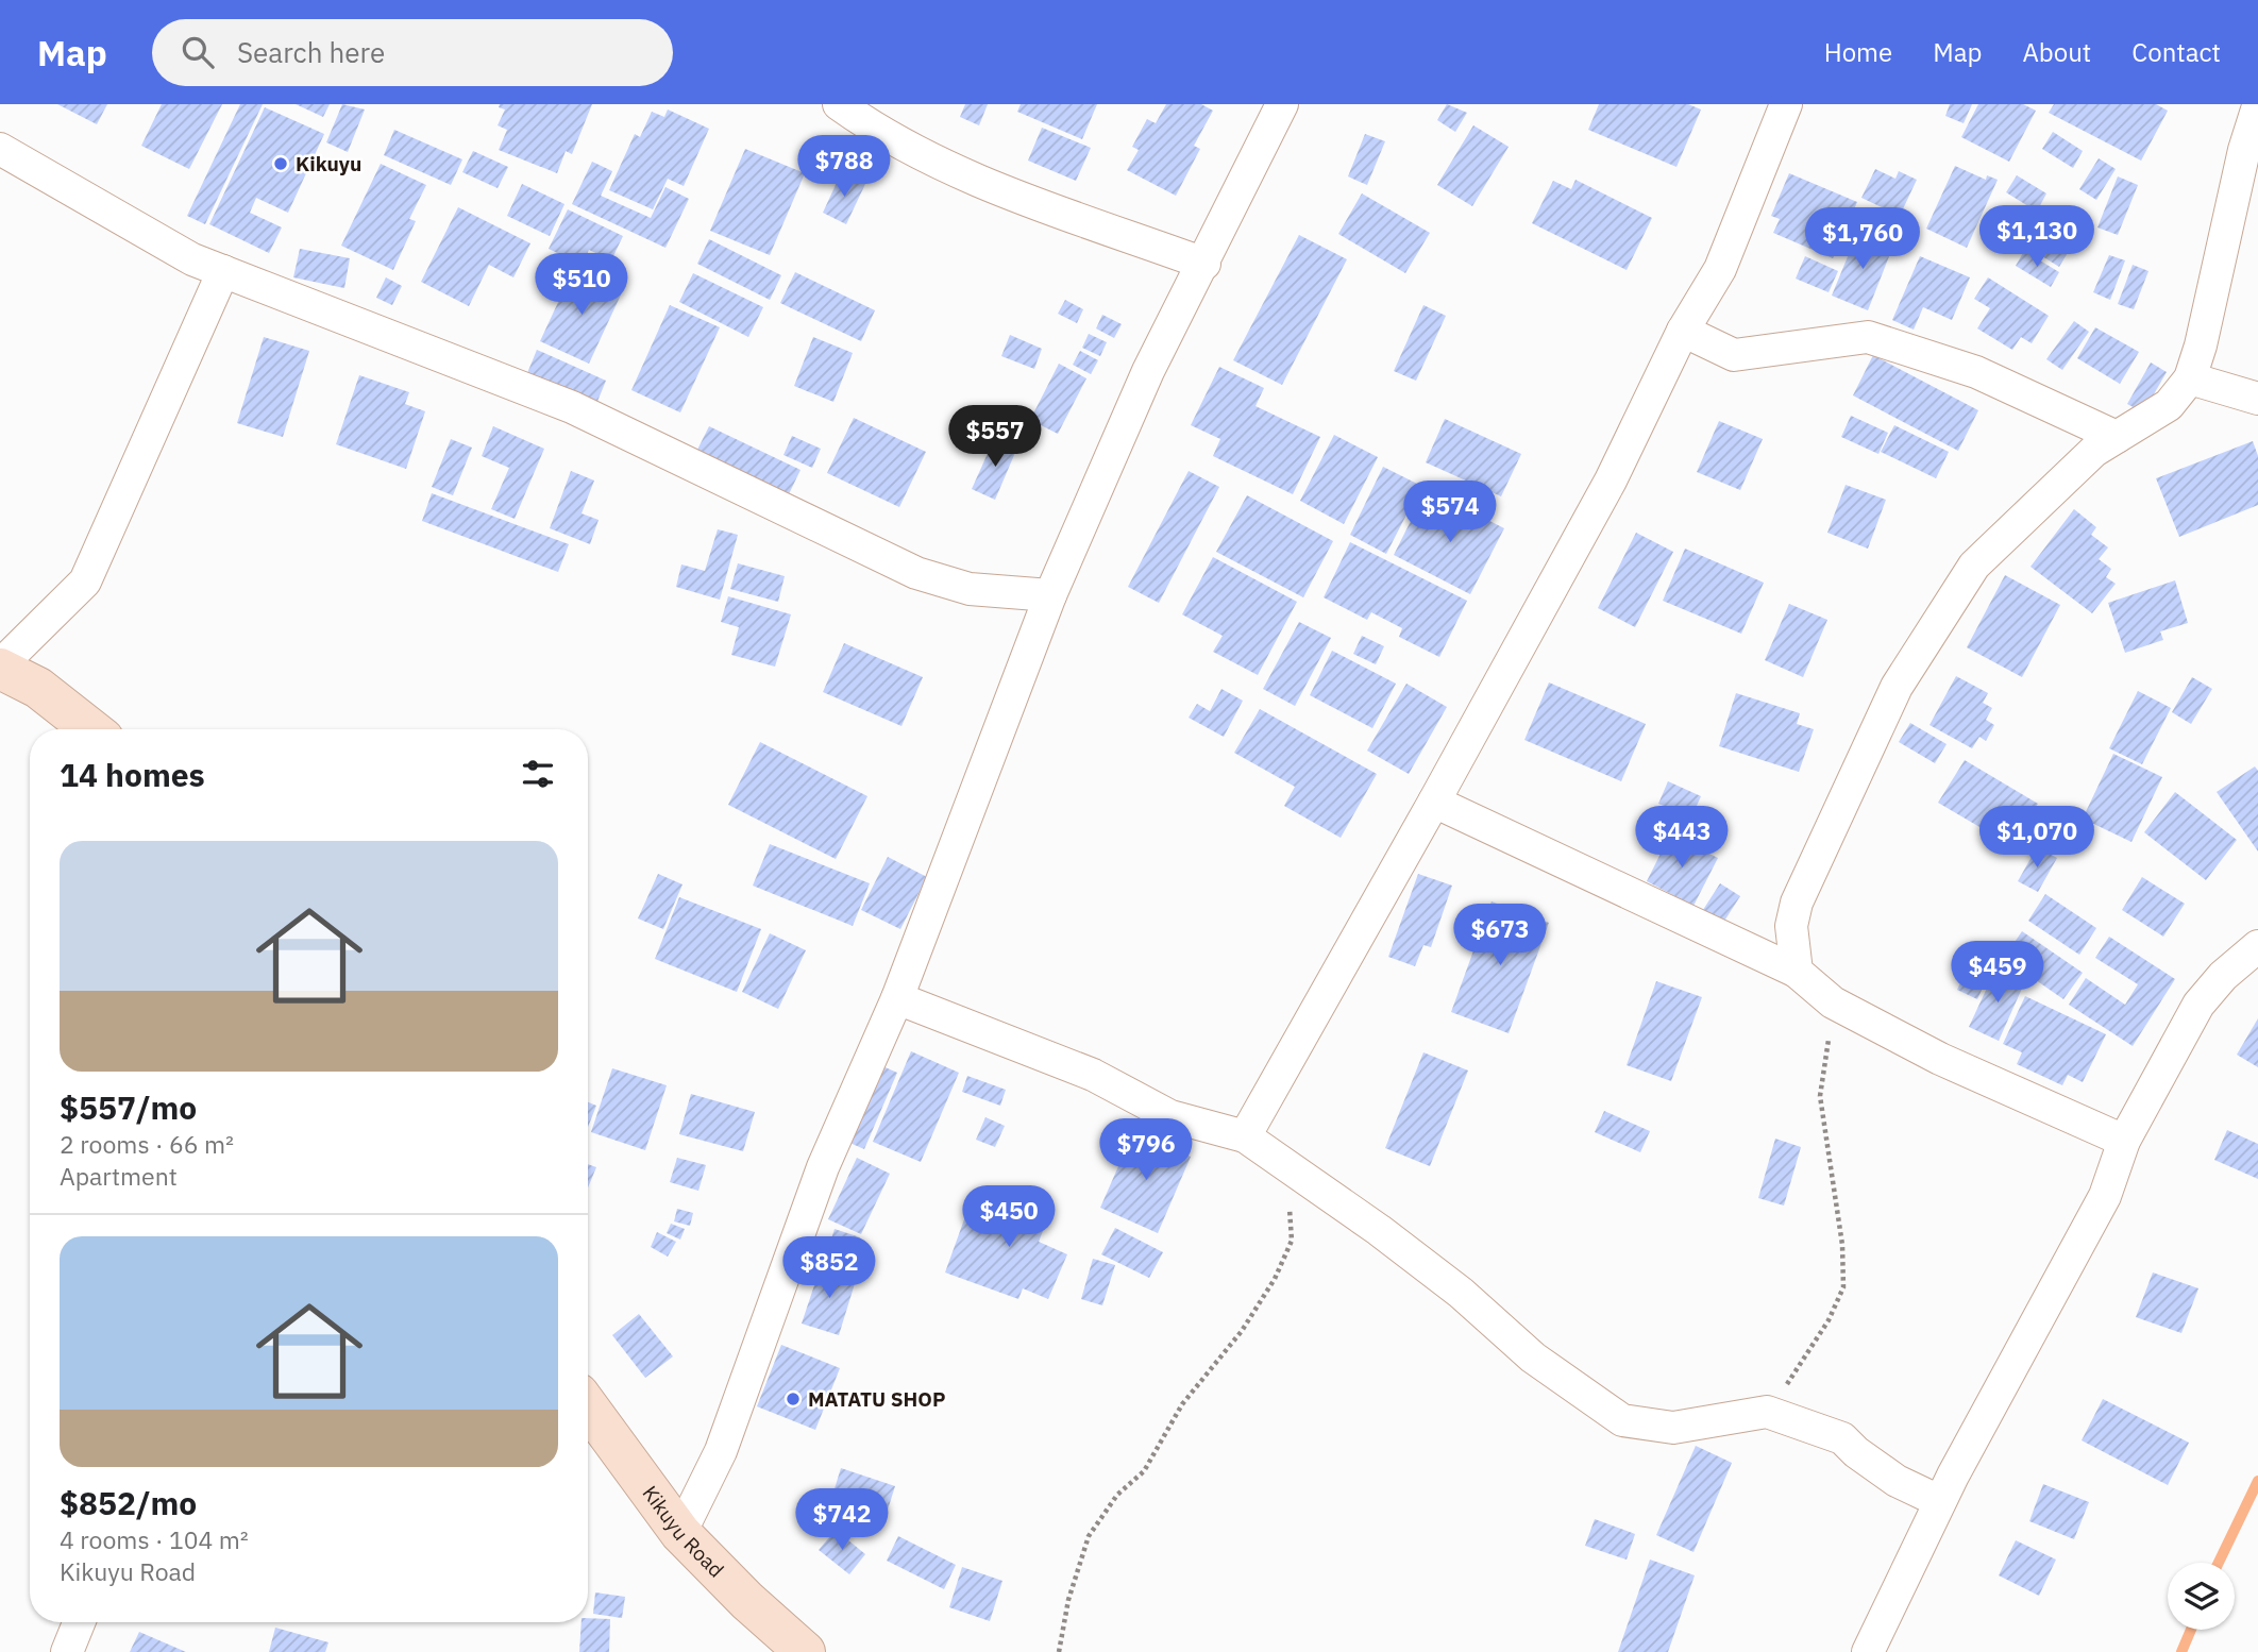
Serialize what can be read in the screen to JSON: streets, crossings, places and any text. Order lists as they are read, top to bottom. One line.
{"streets":{"main road":["Kikuyu Road"]},"places":["Kikuyu","MATATU SHOP"],"page":{"header":"Map","search":"Search here","nav":["Home","Map","About","Contact"],"price":["$788","$1,130","$1,760","$510","$557","$574","$443","$1,070","$673","$459","$796","$450","$852","$742"],"heading":"14 homes","list":[{"name":"$557/mo","note":"2 rooms · 66 m² · Apartment"},{"name":"$852/mo","note":"4 rooms · 104 m² · Kikuyu Road"}]}}
